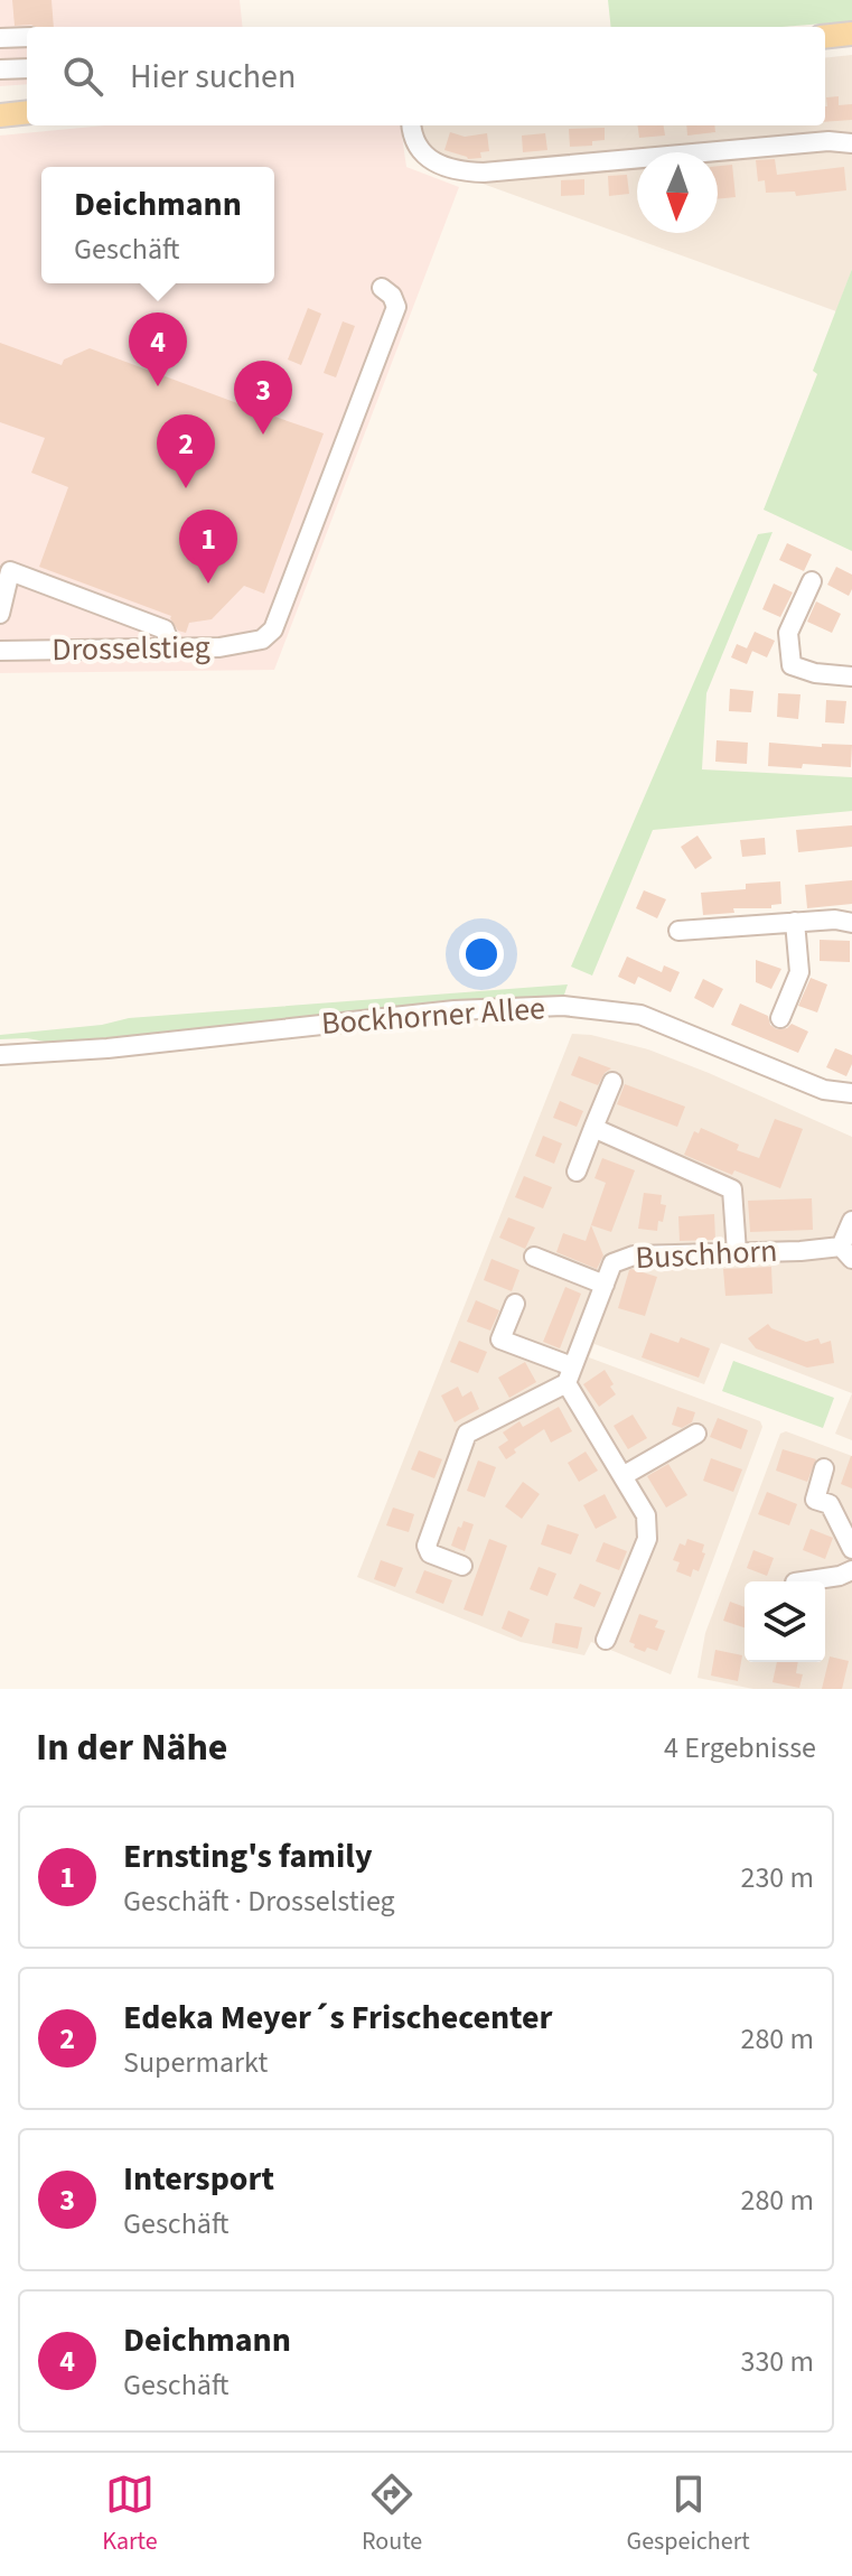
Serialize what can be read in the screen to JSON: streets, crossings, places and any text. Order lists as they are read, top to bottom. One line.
{"streets":{"street":["Drosselstieg","Bockhorner Allee","Buschhorn"]},"north":"bottom","page":{"search":"Hier suchen","popup":["Deichmann","Geschäft"],"pins":["4","3","2","1"],"heading":["In der Nähe","4 Ergebnisse"],"list":[{"mark":"1","name":"Ernsting's family","note":"Geschäft · Drosselstieg","value":"230 m"},{"mark":"2","name":"Edeka Meyer´s Frischecenter","note":"Supermarkt","value":"280 m"},{"mark":"3","name":"Intersport","note":"Geschäft","value":"280 m"},{"mark":"4","name":"Deichmann","note":"Geschäft","value":"330 m"}],"nav":["Karte","Route","Gespeichert"]}}
